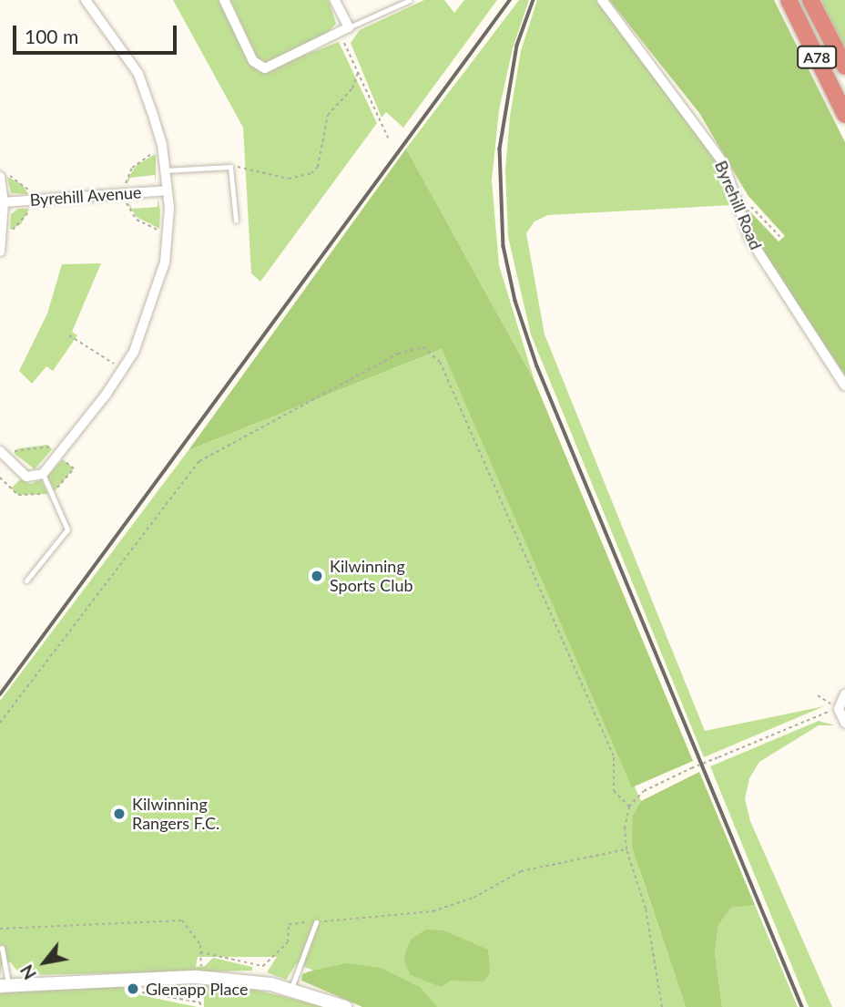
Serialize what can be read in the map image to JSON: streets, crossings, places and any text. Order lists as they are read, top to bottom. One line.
{"streets":{"highway":["A78"],"street":["Byrehill Avenue","Byrehill Road"]},"places":["Kilwinning Sports Club","Kilwinning Rangers F.C.","Glenapp Place"],"scale_bar":"100 m","north":"bottom left"}
